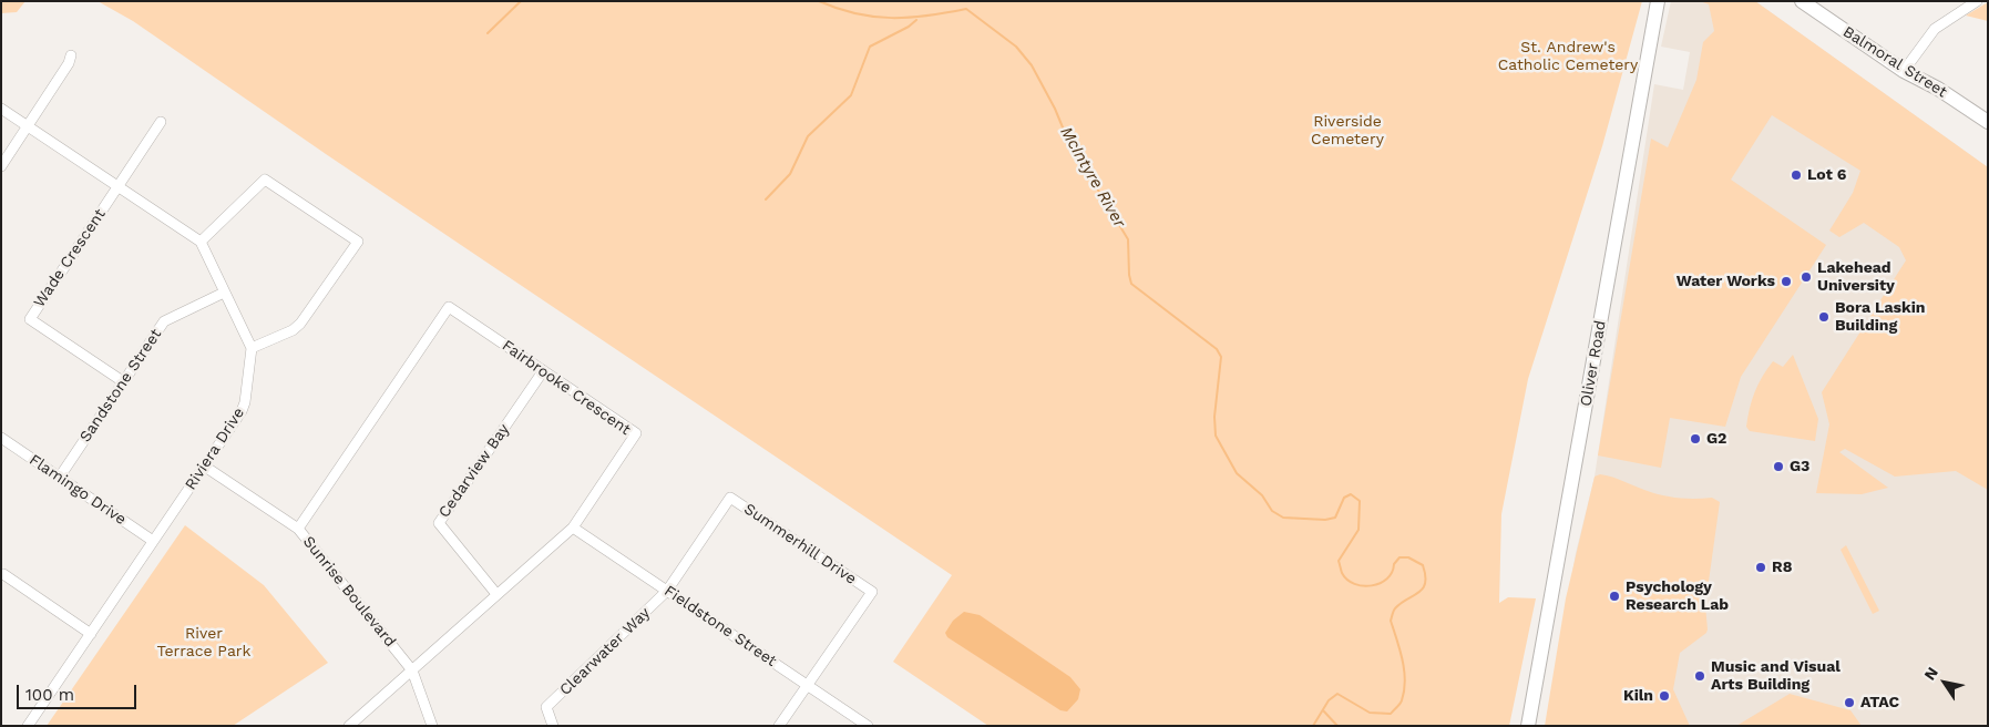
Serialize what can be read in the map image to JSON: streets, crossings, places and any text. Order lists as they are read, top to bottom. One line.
{"streets":{"main road":["Balmoral Street","Oliver Road"],"street":["Wade Crescent","Sandstone Street","Fairbrooke Crescent","Riviera Drive","Cedarview Bay","Flamingo Drive","Summerhill Drive","Sunrise Boulevard","Fieldstone Street","Clearwater Way"]},"crossings":[["Wade Crescent","Sandstone Street"],["Sandstone Street","Flamingo Drive"],["Fairbrooke Crescent","Cedarview Bay"],["Fairbrooke Crescent","Sunrise Boulevard"],["Fairbrooke Crescent","Fieldstone Street"],["Riviera Drive","Flamingo Drive"],["Riviera Drive","Sunrise Boulevard"],["Summerhill Drive","Fieldstone Street"],["Summerhill Drive","Clearwater Way"],["Fieldstone Street","Clearwater Way"]],"water":["McIntyre River"],"parks":["St. Andrew's Catholic Cemetery","Riverside Cemetery","River Terrace Park"],"places":["Lot 6","Lakehead University","Water Works","Bora Laskin Building","G2","G3","R8","Psychology Research Lab","Music and Visual Arts Building","Kiln","ATAC"],"scale_bar":"100 m","north":"top left"}
